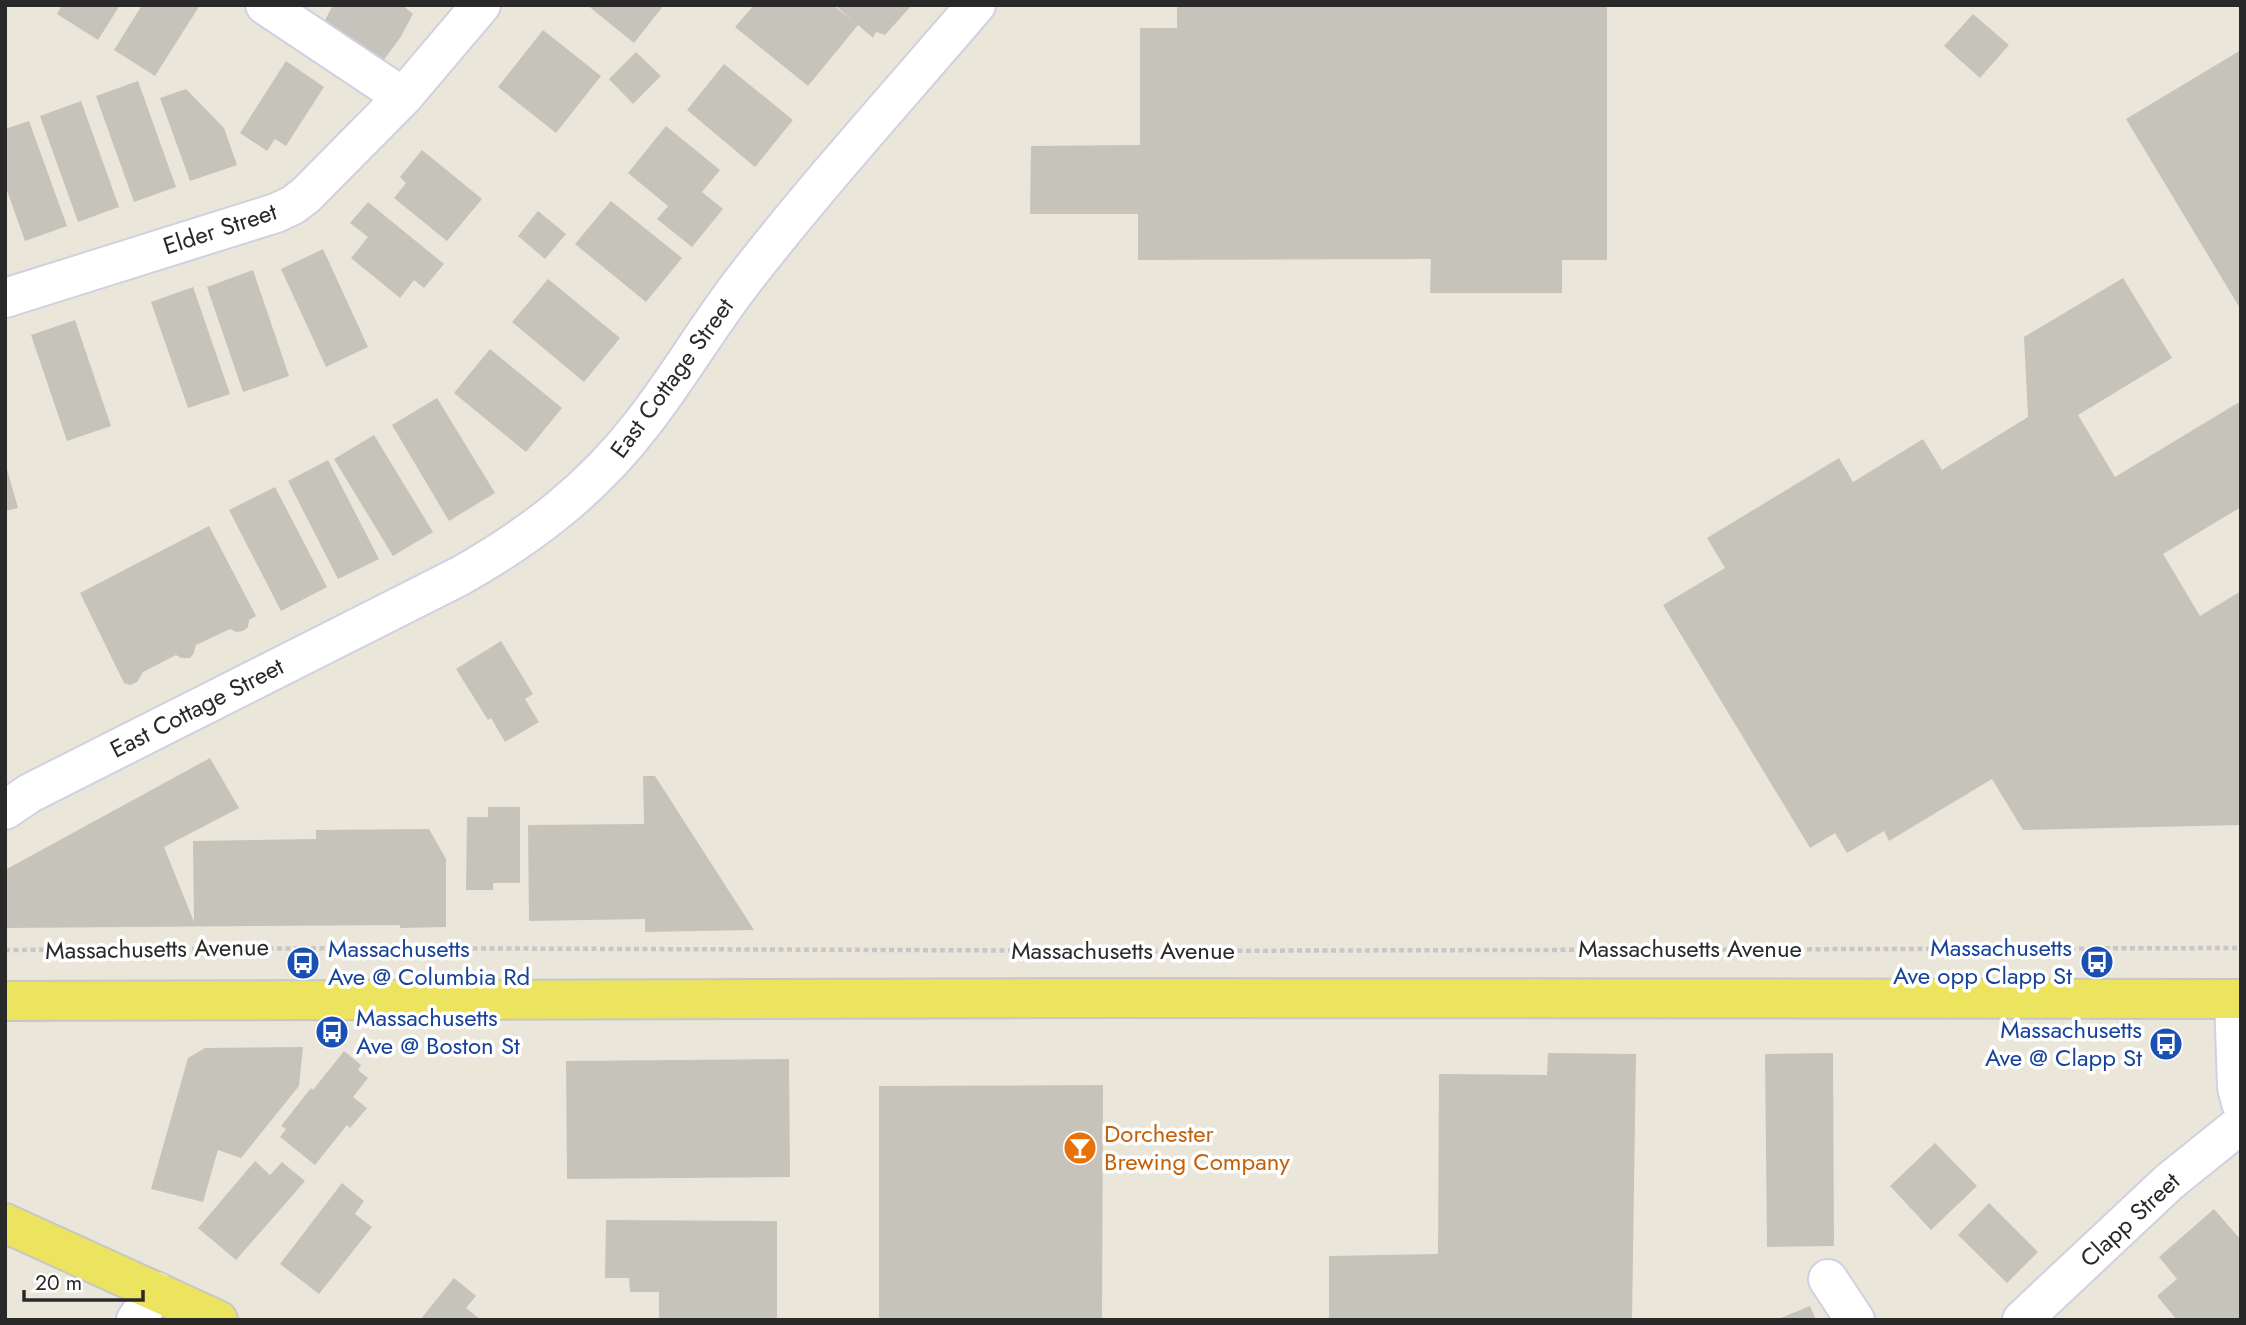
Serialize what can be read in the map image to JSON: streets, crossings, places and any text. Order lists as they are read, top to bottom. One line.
{"streets":{"main road":["Massachusetts Avenue"],"street":["Elder Street","East Cottage Street","Clapp Street"]},"places":{"bus stop":["Massachusetts Ave opp Clapp St","Massachusetts Ave @ Columbia Rd","Massachusetts Ave @ Boston St","Massachusetts Ave @ Clapp St"],"bar":["Dorchester Brewing Company"]},"scale_bar":"20 m"}
